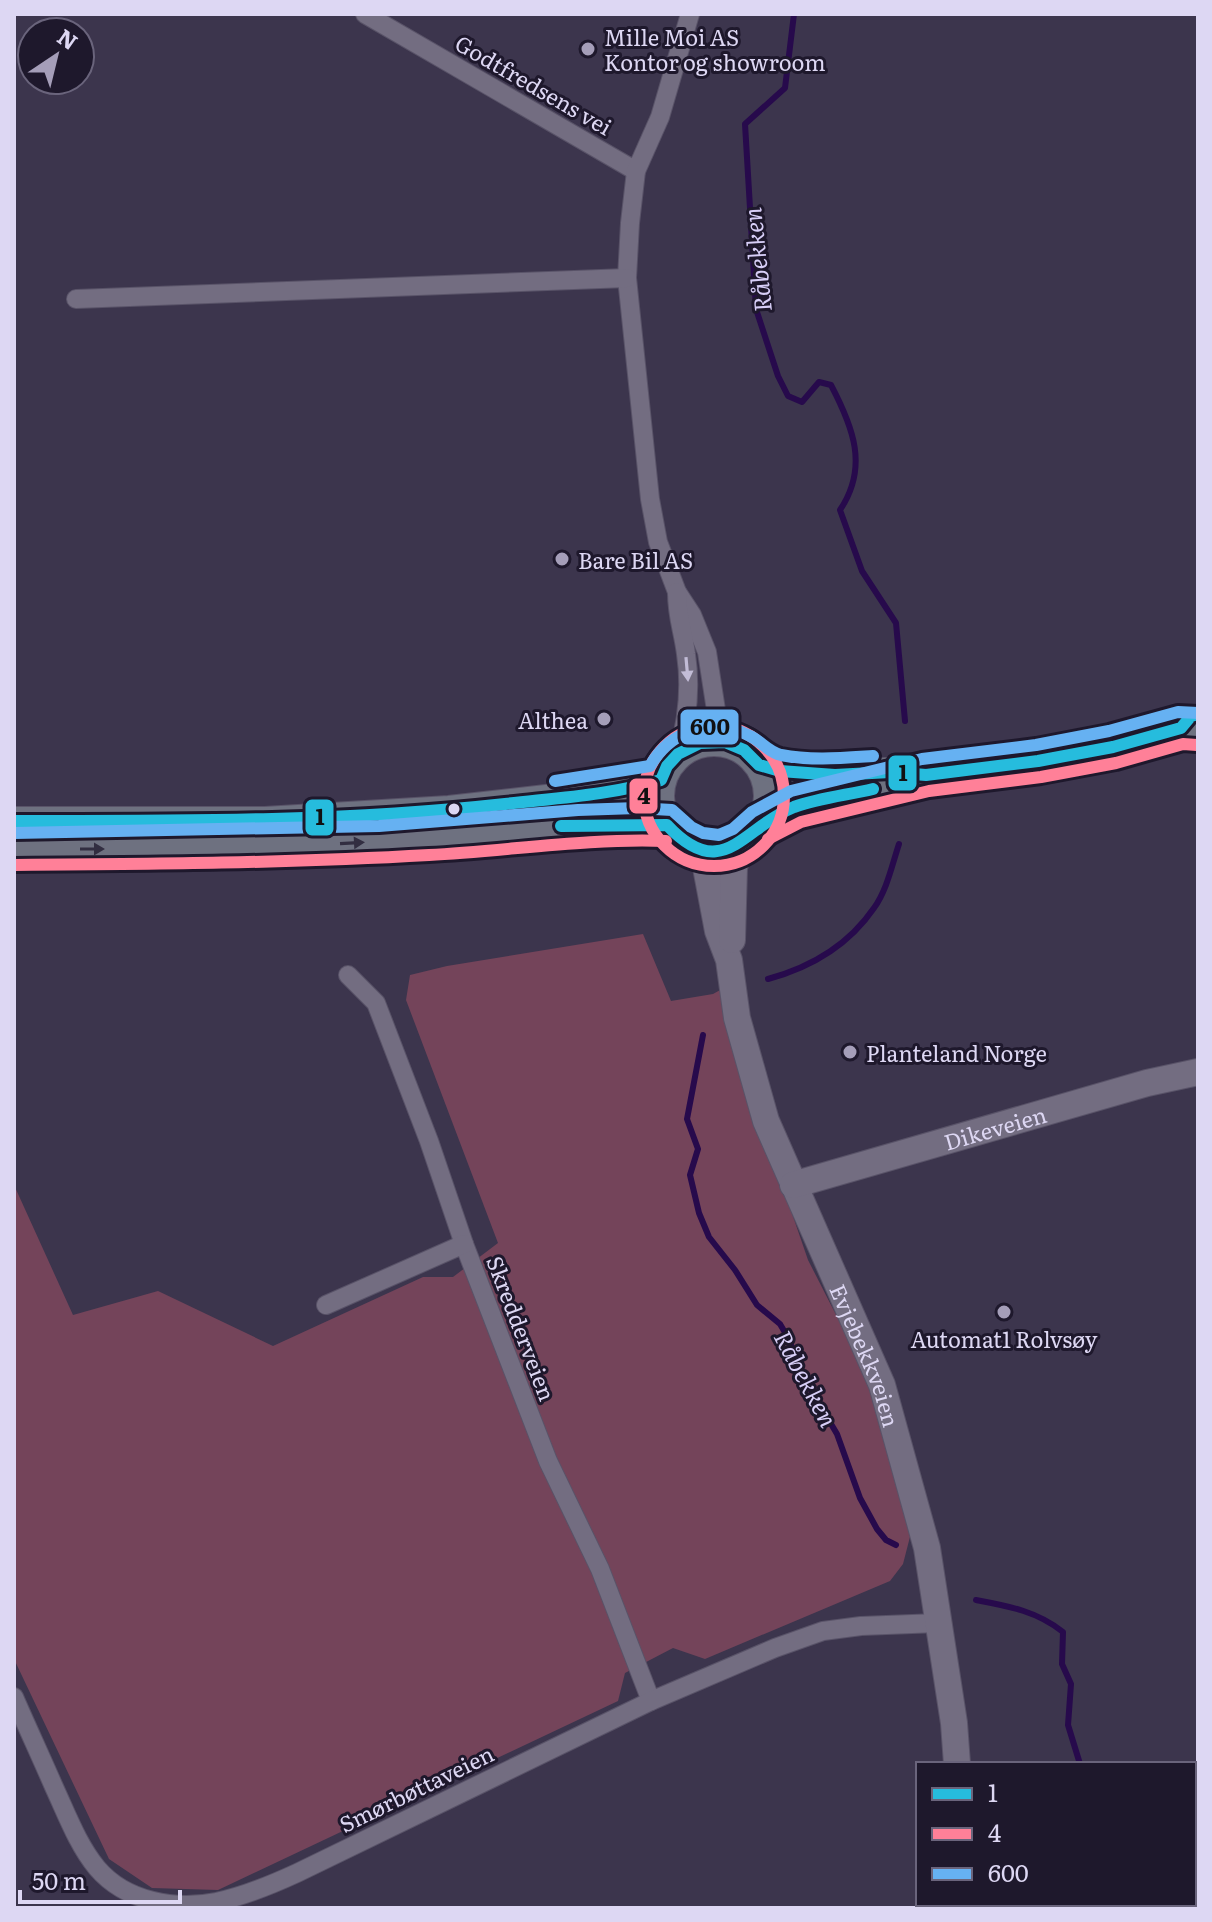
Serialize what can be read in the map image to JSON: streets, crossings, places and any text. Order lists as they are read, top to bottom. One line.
{"streets":{"street":["Godtfredsens vei","Dikeveien","Skredderveien","Evjebekkveien","Smørbøttaveien"]},"crossings":[["Dikeveien","Evjebekkveien"],["Skredderveien","Smørbøttaveien"],["Evjebekkveien","Smørbøttaveien"]],"water":["Råbekken"],"places":["Mille Moi AS Kontor og showroom","Bare Bil AS","Althea","Planteland Norge","Automat1 Rolvsøy"],"lines":["transit line 600","transit line 1","transit line 4"],"legend":["1","4","600"],"scale_bar":"50 m","north":"top right"}
